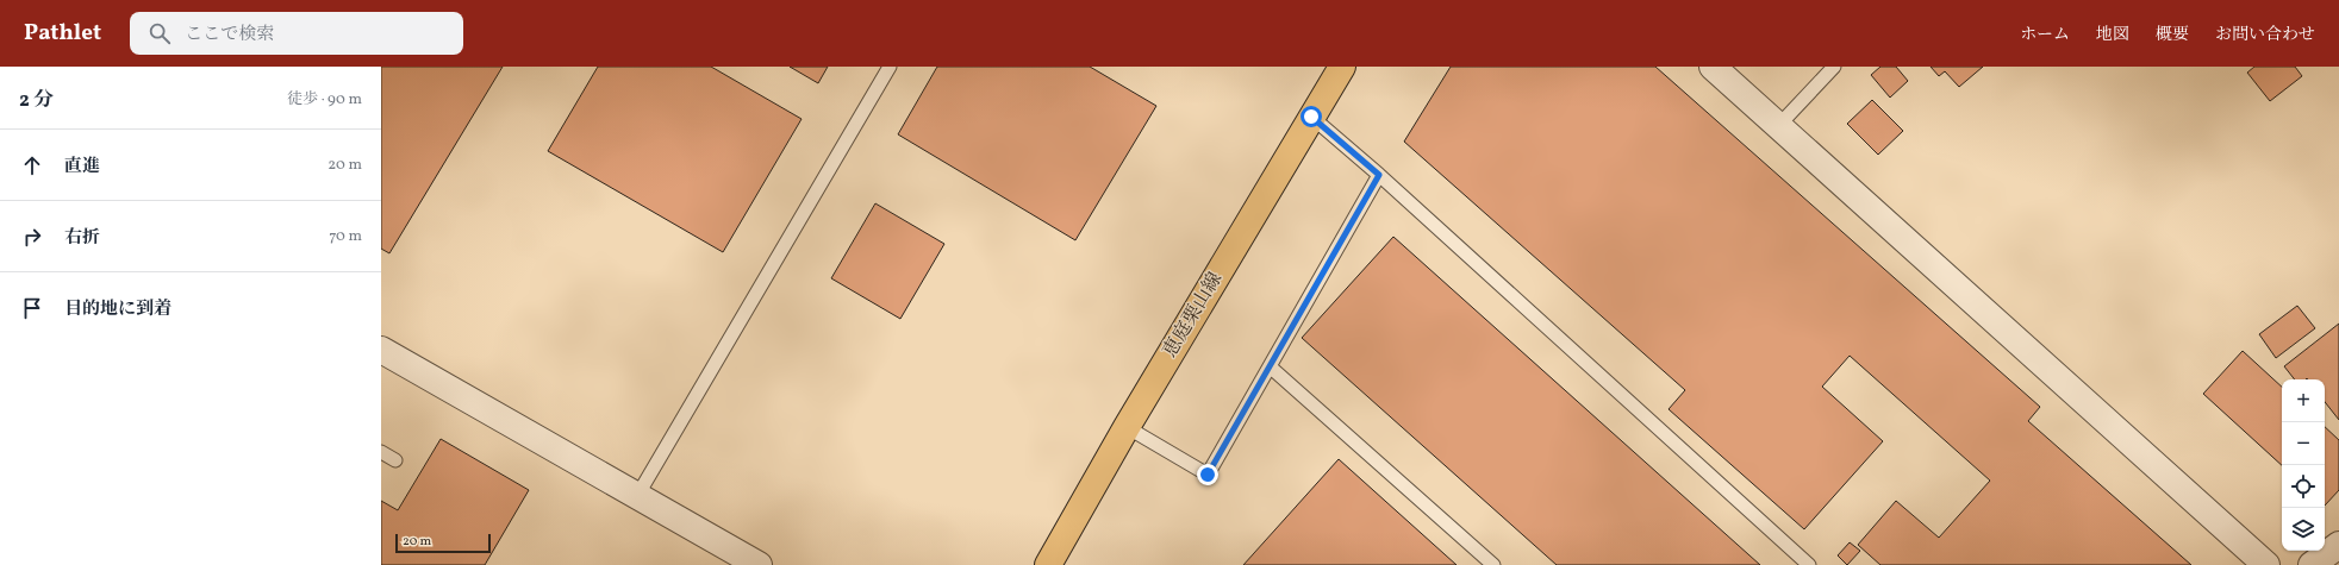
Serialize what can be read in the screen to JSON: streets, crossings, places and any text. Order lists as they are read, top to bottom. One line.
{"streets":{"main road":["恵庭栗山線"]},"scale_bar":"20 m","page":{"header":"Pathlet","search":"ここで検索","nav":["ホーム","地図","概要","お問い合わせ"],"heading":["2 分","徒歩 · 90 m"],"list":[["直進","20 m"],["右折","70 m"],"目的地に到着"],"map_buttons":["+","−"],"scale":"20 m"}}
